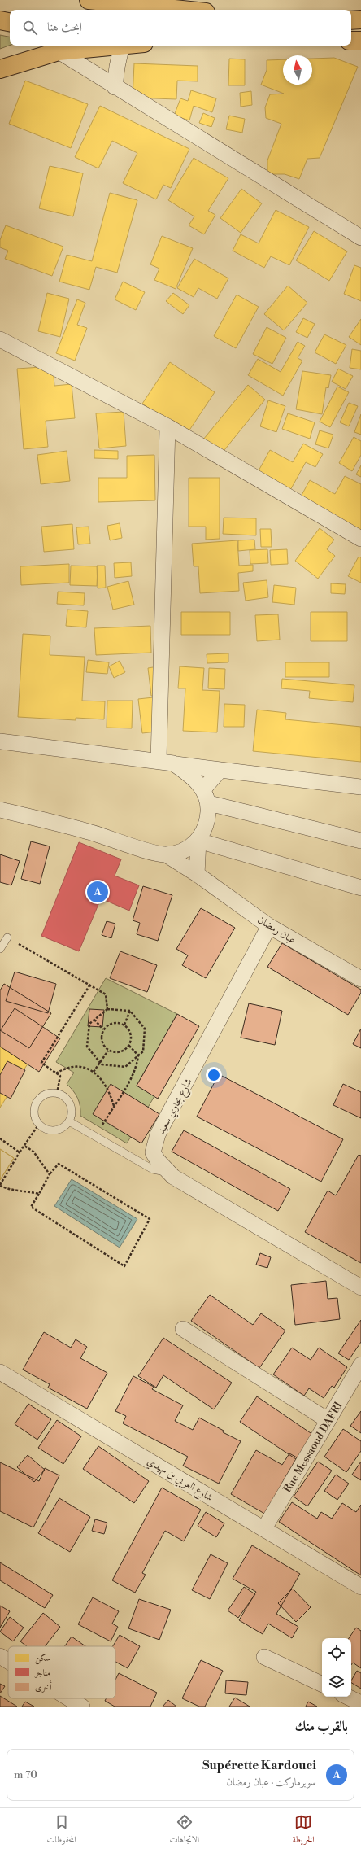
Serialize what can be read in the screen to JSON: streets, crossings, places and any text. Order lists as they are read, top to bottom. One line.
{"streets":{"street":["عبان رمضان","شارع بجاوي سعيد","Rue Messaoud DAFRI","شارع العربي بن مهيدي"]},"crossings":[["عبان رمضان","شارع بجاوي سعيد"],["Rue Messaoud DAFRI","شارع العربي بن مهيدي"]],"legend":["سكن","متاجر","أخرى"],"north":"top","page":{"search":"ابحث هنا","pins":"A","heading":"بالقرب منك","list":[{"mark":"A","name":"Supérette Kardouci","note":"سوبرماركت · عبان رمضان","value":"70 m"}],"nav":["الخريطة","الاتجاهات","المحفوظات"]}}
